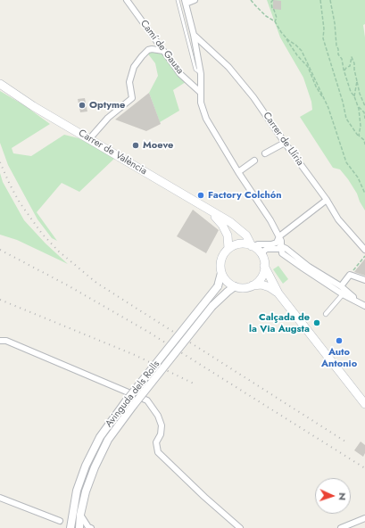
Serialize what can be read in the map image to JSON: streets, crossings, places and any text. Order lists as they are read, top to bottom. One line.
{"streets":{"main road":["Carrer de València"],"street":["Camí de Gausa","Carrer de Llíria","Avinguda dels Rolls"]},"crossings":[["Carrer de València","Avinguda dels Rolls"]],"places":["Optyme","Moeve","Factory Colchón","Calçada de la Via Augsta","Auto Antonio"],"north":"right"}
